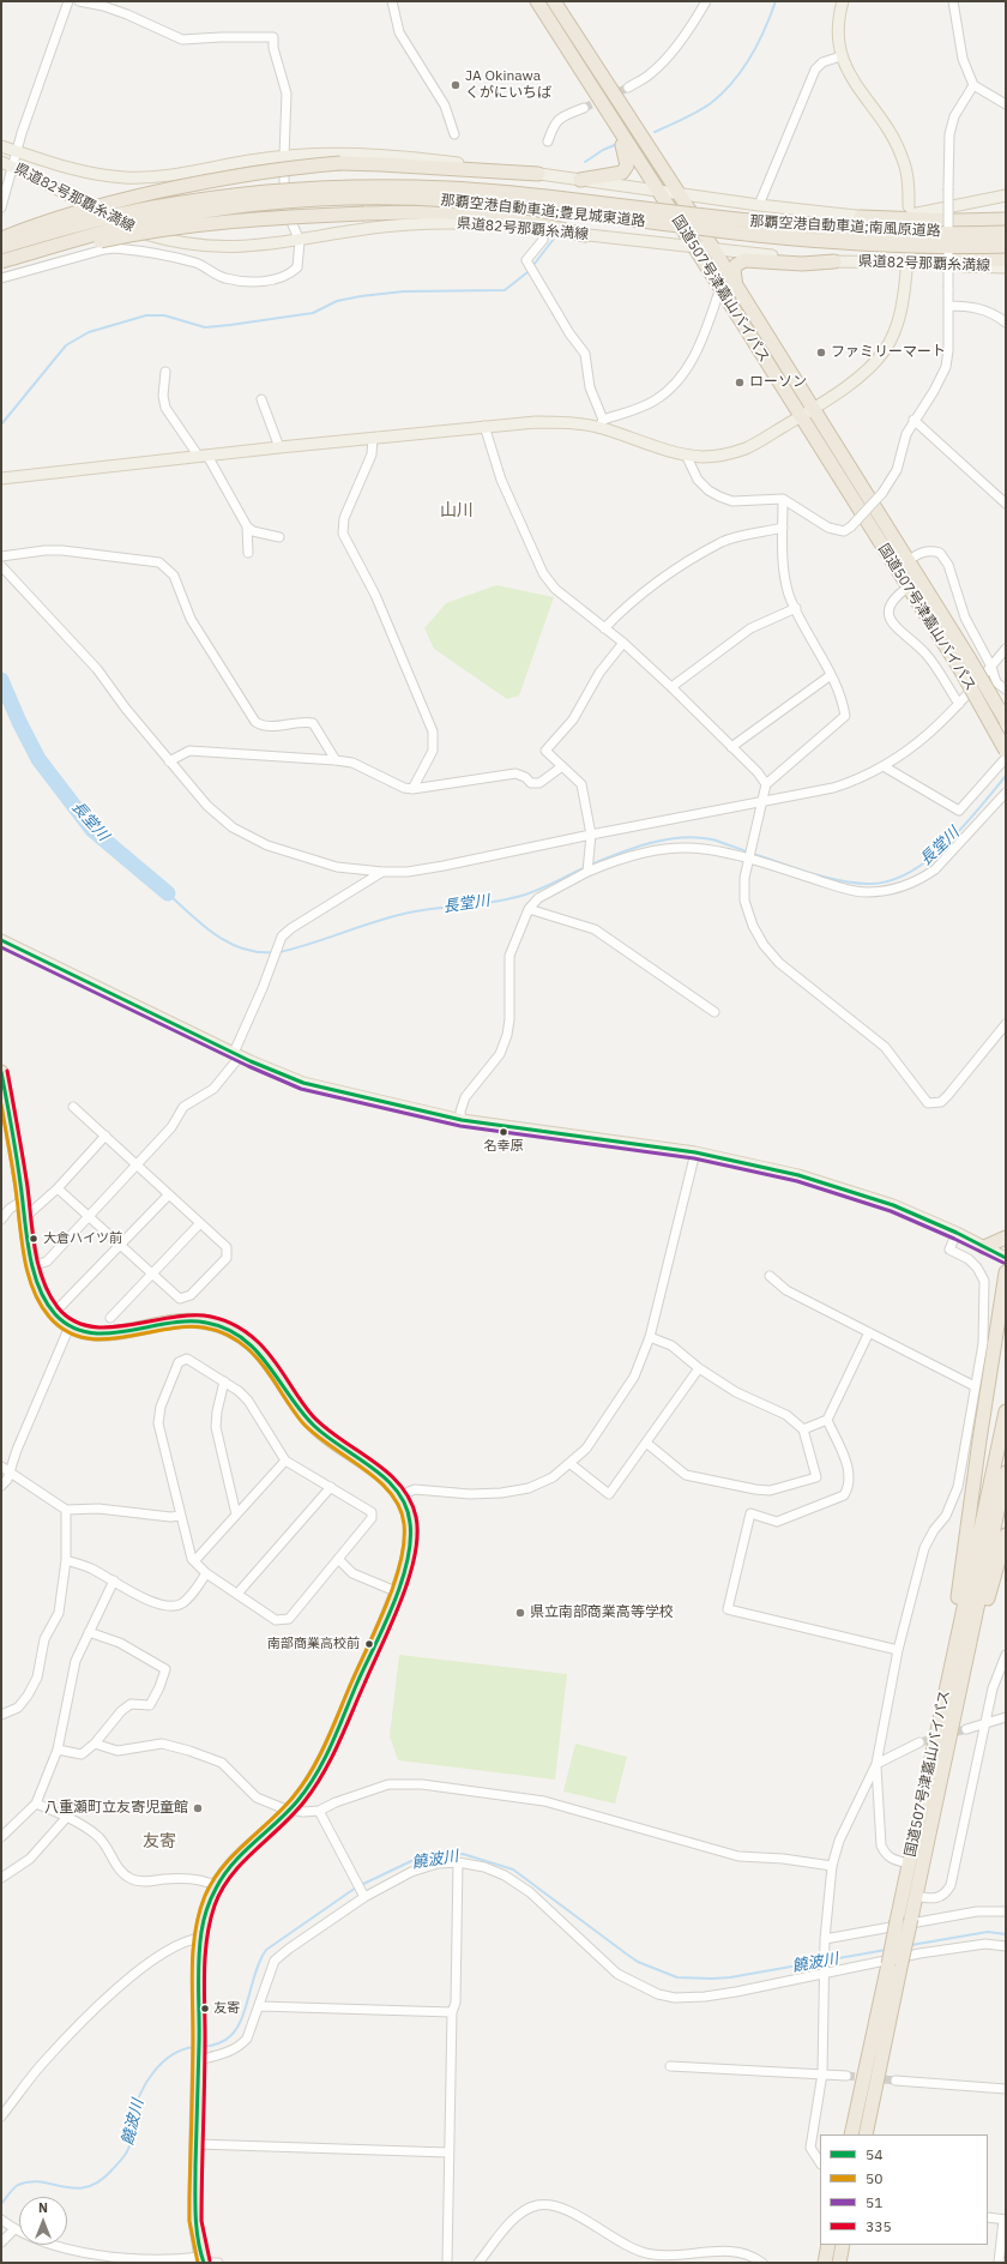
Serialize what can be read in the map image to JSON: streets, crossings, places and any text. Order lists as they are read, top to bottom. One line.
{"streets":{"highway":["那覇空港自動車道;豊見城東道路","那覇空港自動車道;南風原道路","国道507号津嘉山バイパス"],"main road":["県道82号那覇糸満線"]},"crossings":[["県道82号那覇糸満線","国道507号津嘉山バイパス"],["那覇空港自動車道;豊見城東道路","那覇空港自動車道;南風原道路"]],"districts":["山川","友寄"],"water":["長堂川","饒波川"],"places":["JA Okinawa くがにいちば","ファミリーマート","ローソン","名幸原","大倉ハイツ前","県立南部商業高等学校","南部商業高校前","八重瀬町立友寄児童館","友寄"],"lines":["transit line 54","transit line 51","transit line 335","transit line 50"],"legend":["54","50","51","335"],"north":"top"}
